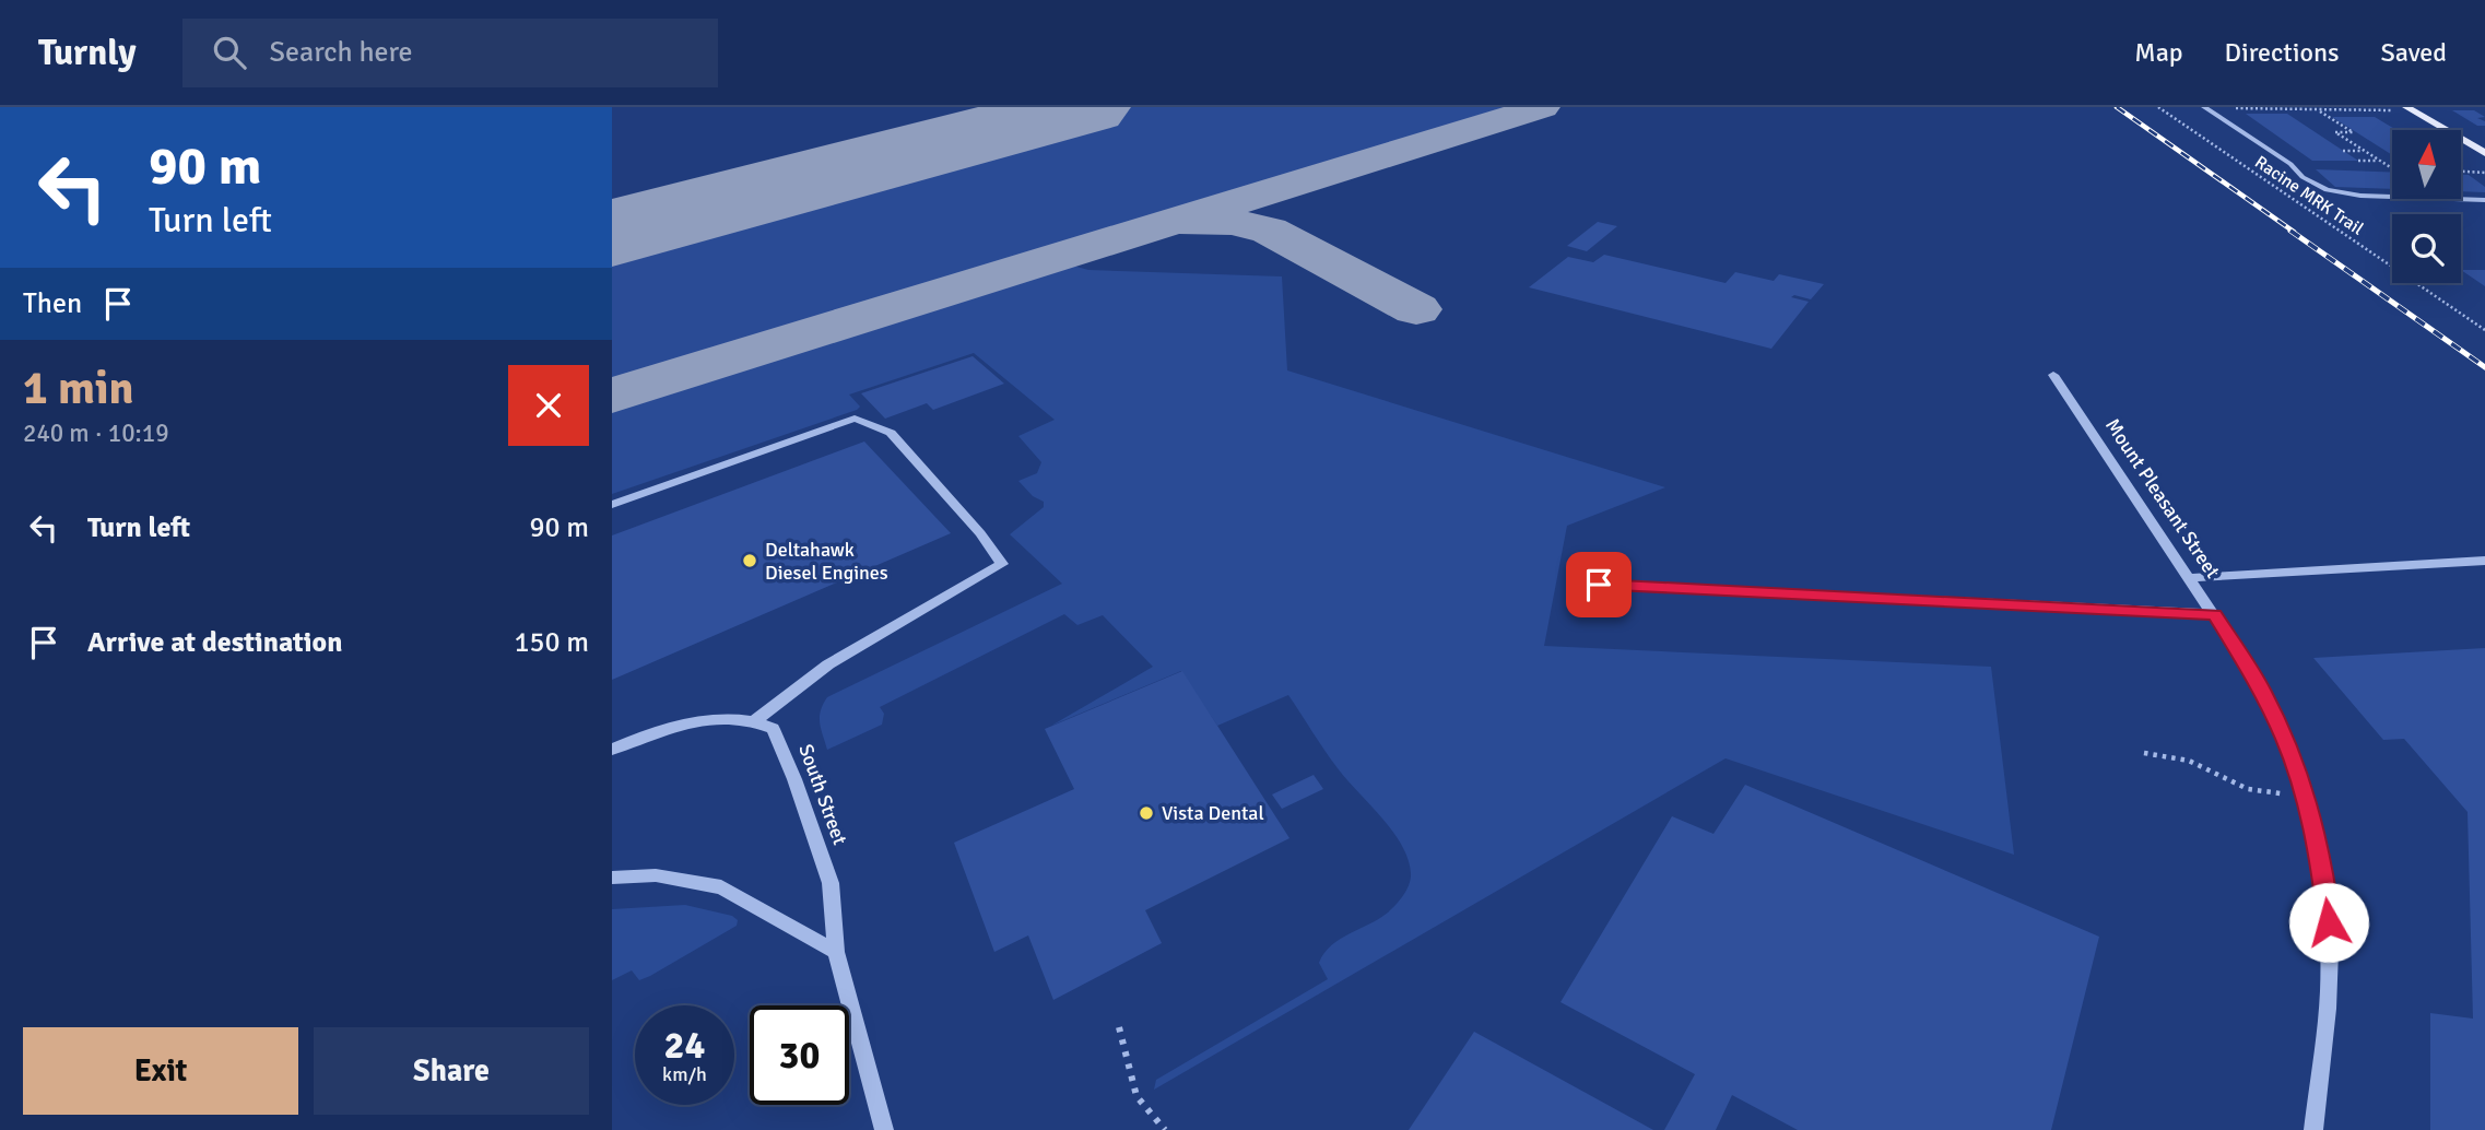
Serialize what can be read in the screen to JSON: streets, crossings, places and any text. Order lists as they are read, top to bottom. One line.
{"streets":{"street":["Mount Pleasant Street","South Street"],"path":["Racine MRK Trail"]},"places":["Deltahawk Diesel Engines","Vista Dental"],"north":"top","page":{"header":"Turnly","search":"Search here","nav":["Map","Directions","Saved"],"turn":["90 m","Turn left"],"then":"Then","heading":["1 min","240 m · 10:19"],"list":[{"name":"Turn left","value":"90 m"},{"name":"Arrive at destination","value":"150 m"}],"speed":"24 km/h","limit":"30","buttons":["Exit","Share"]}}
